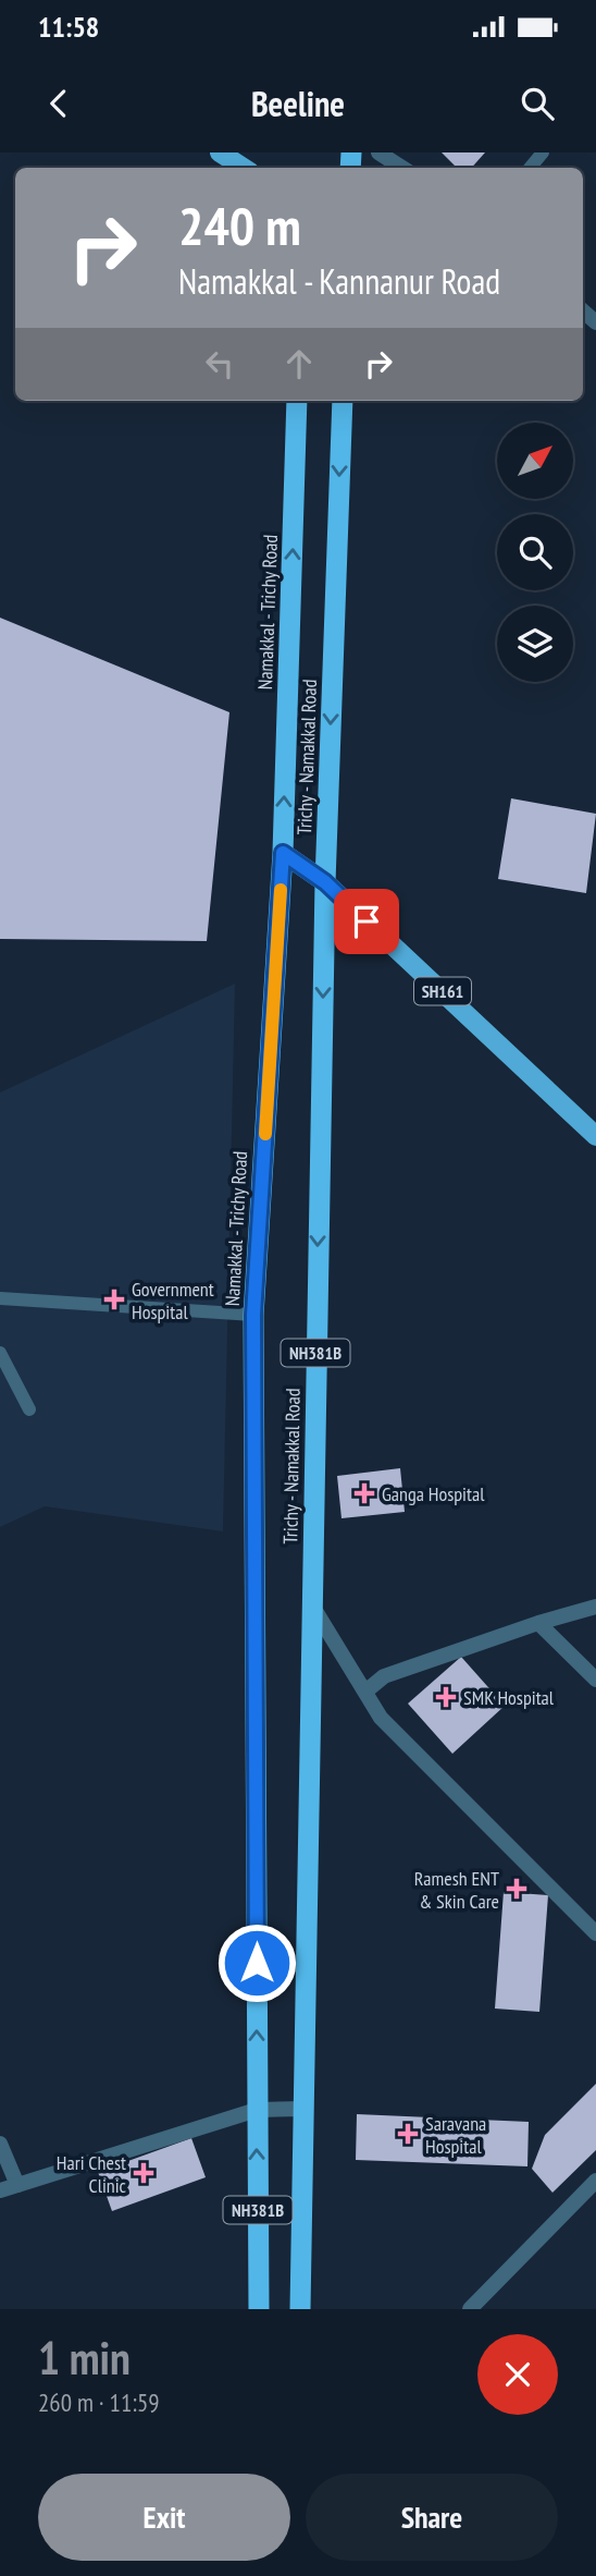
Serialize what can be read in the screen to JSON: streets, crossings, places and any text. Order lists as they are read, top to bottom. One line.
{"streets":{"highway":["Namakkal - Trichy Road","Trichy - Namakkal Road","NH381B"],"main road":["SH161"]},"crossings":[["Namakkal - Trichy Road","SH161"],["Namakkal - Trichy Road","NH381B"],["Trichy - Namakkal Road","SH161"]],"one_way":["Namakkal - Trichy Road","Trichy - Namakkal Road"],"places":{"health":["Government Hospital","Ganga Hospital","SMK Hospital","Ramesh ENT & Skin Care","Saravana Hospital","Hari Chest Clinic"]},"north":"top right","page":{"status":"11:58","header":"Beeline","turn":["240 m","Namakkal - Kannanur Road"],"heading":["1 min","260 m · 11:59"],"buttons":["Exit","Share"]}}
